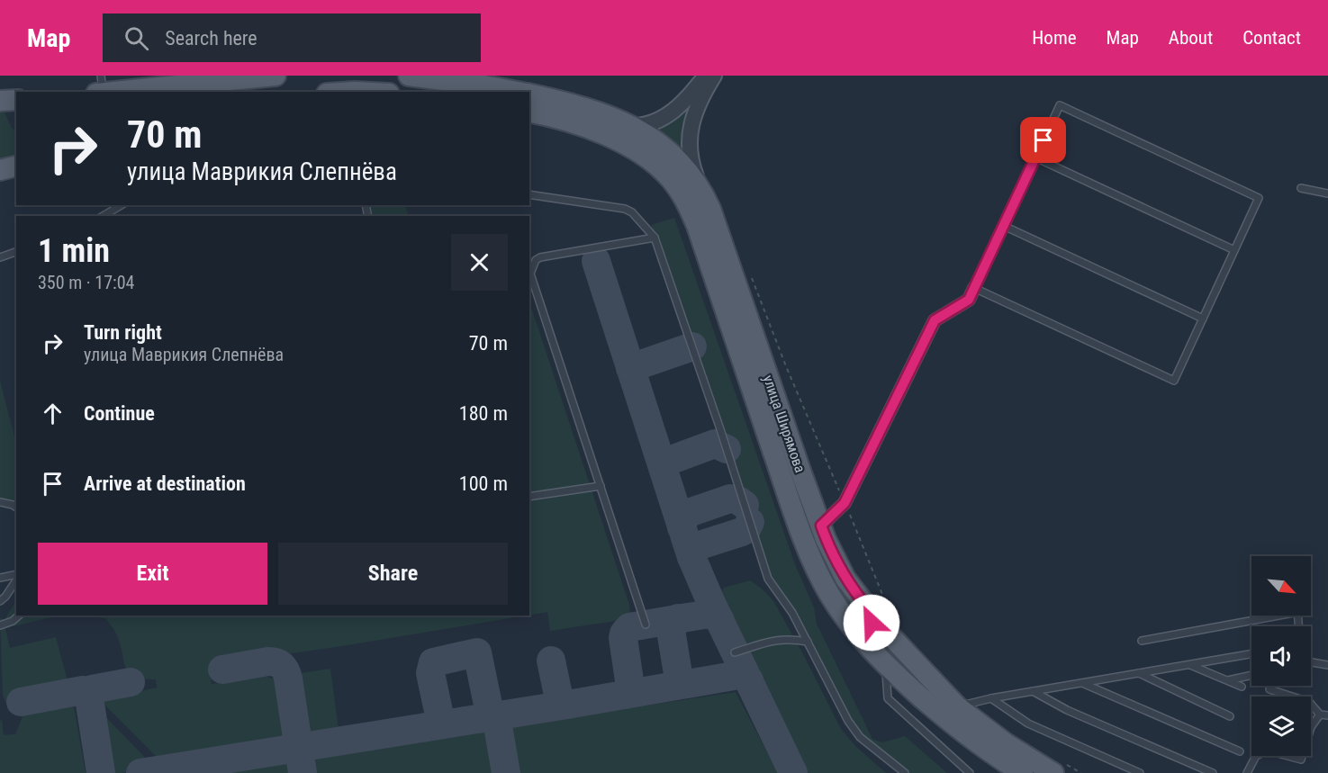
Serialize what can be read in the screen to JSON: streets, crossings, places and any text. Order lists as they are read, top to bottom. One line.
{"streets":{"main road":["улица Ширямова"]},"north":"bottom right","page":{"header":"Map","search":"Search here","nav":["Home","Map","About","Contact"],"turn":["70 m","улица Маврикия Слепнёва"],"heading":["1 min","350 m · 17:04"],"list":[{"name":"Turn right","note":"улица Маврикия Слепнёва","value":"70 m"},{"name":"Continue","value":"180 m"},{"name":"Arrive at destination","value":"100 m"}],"buttons":["Exit","Share"]}}
